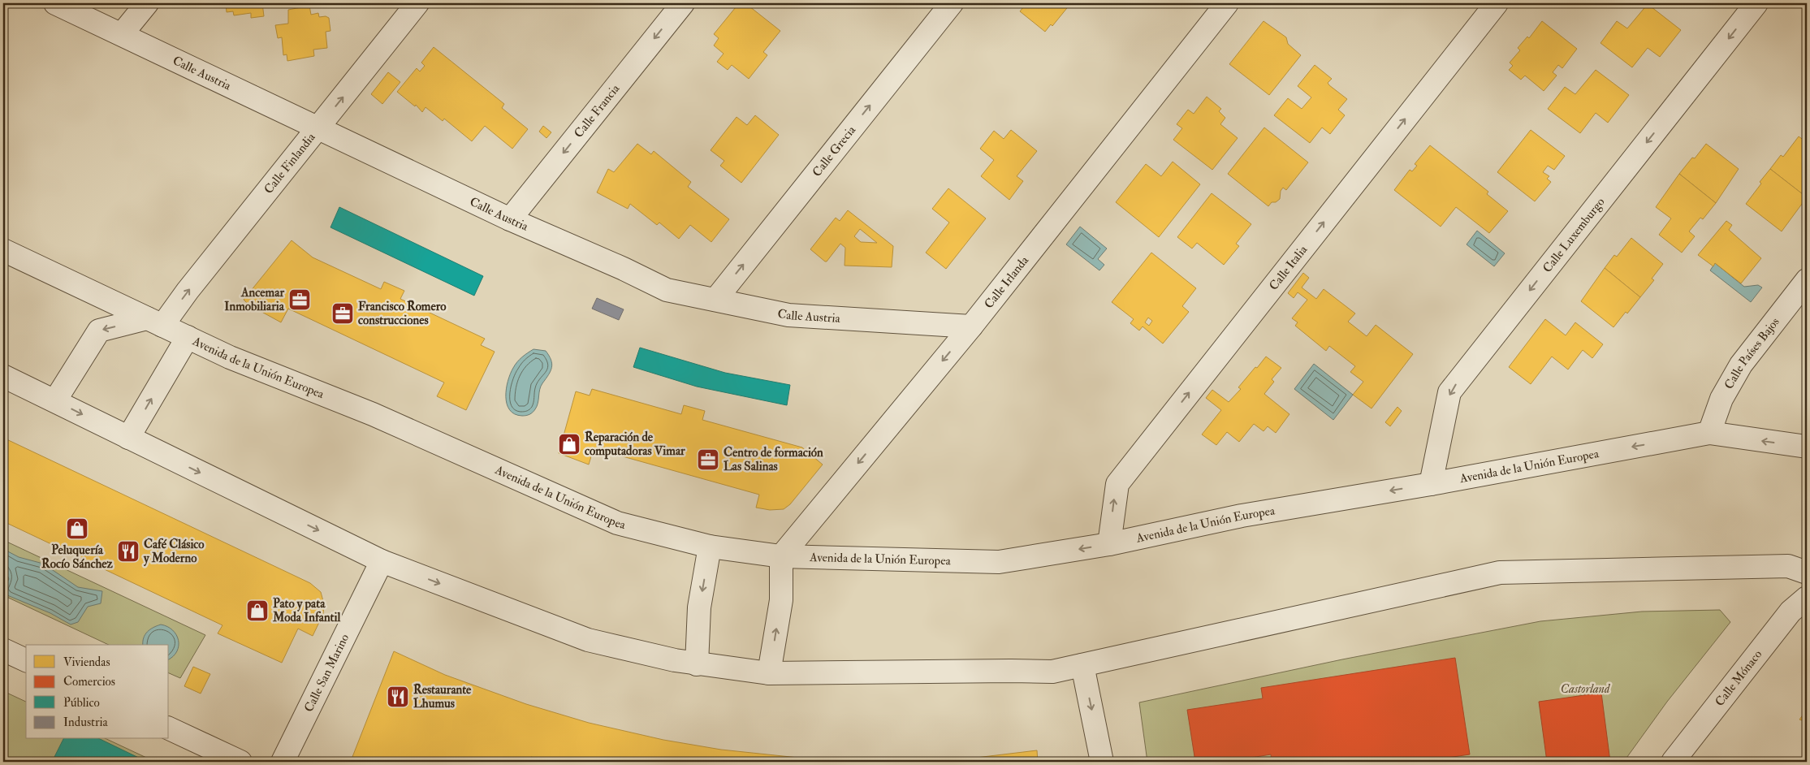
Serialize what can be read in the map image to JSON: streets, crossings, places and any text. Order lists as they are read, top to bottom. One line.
{"streets":{"street":["Calle Austria","Calle Francia","Calle Grecia","Calle Finlandia","Calle Luxemburgo","Calle Italia","Calle Irlanda","Calle Países Bajos","Avenida de la Unión Europea","Calle San Marino","Calle Mónaco"]},"crossings":[["Calle Austria","Calle Francia"],["Calle Austria","Calle Grecia"],["Calle Austria","Calle Finlandia"],["Calle Austria","Calle Irlanda"],["Calle Finlandia","Avenida de la Unión Europea"],["Calle Luxemburgo","Avenida de la Unión Europea"],["Calle Italia","Avenida de la Unión Europea"],["Calle Irlanda","Avenida de la Unión Europea"],["Calle Países Bajos","Avenida de la Unión Europea"]],"one_way":["Calle Francia","Calle Grecia","Calle Finlandia","Calle Luxemburgo","Calle Italia","Calle Irlanda"],"parks":["Castorland"],"places":{"office":["Ancemar Inmobiliaria","Francisco Romero construcciones","Centro de formación Las Salinas"],"shop":["Reparación de computadoras Vimar","Peluquería Rocío Sánchez","Pato y pata Moda Infantil"],"restaurant":["Café Clásico y Moderno","Restaurante Lhumus"]},"legend":["Viviendas","Comercios","Público","Industria"]}
